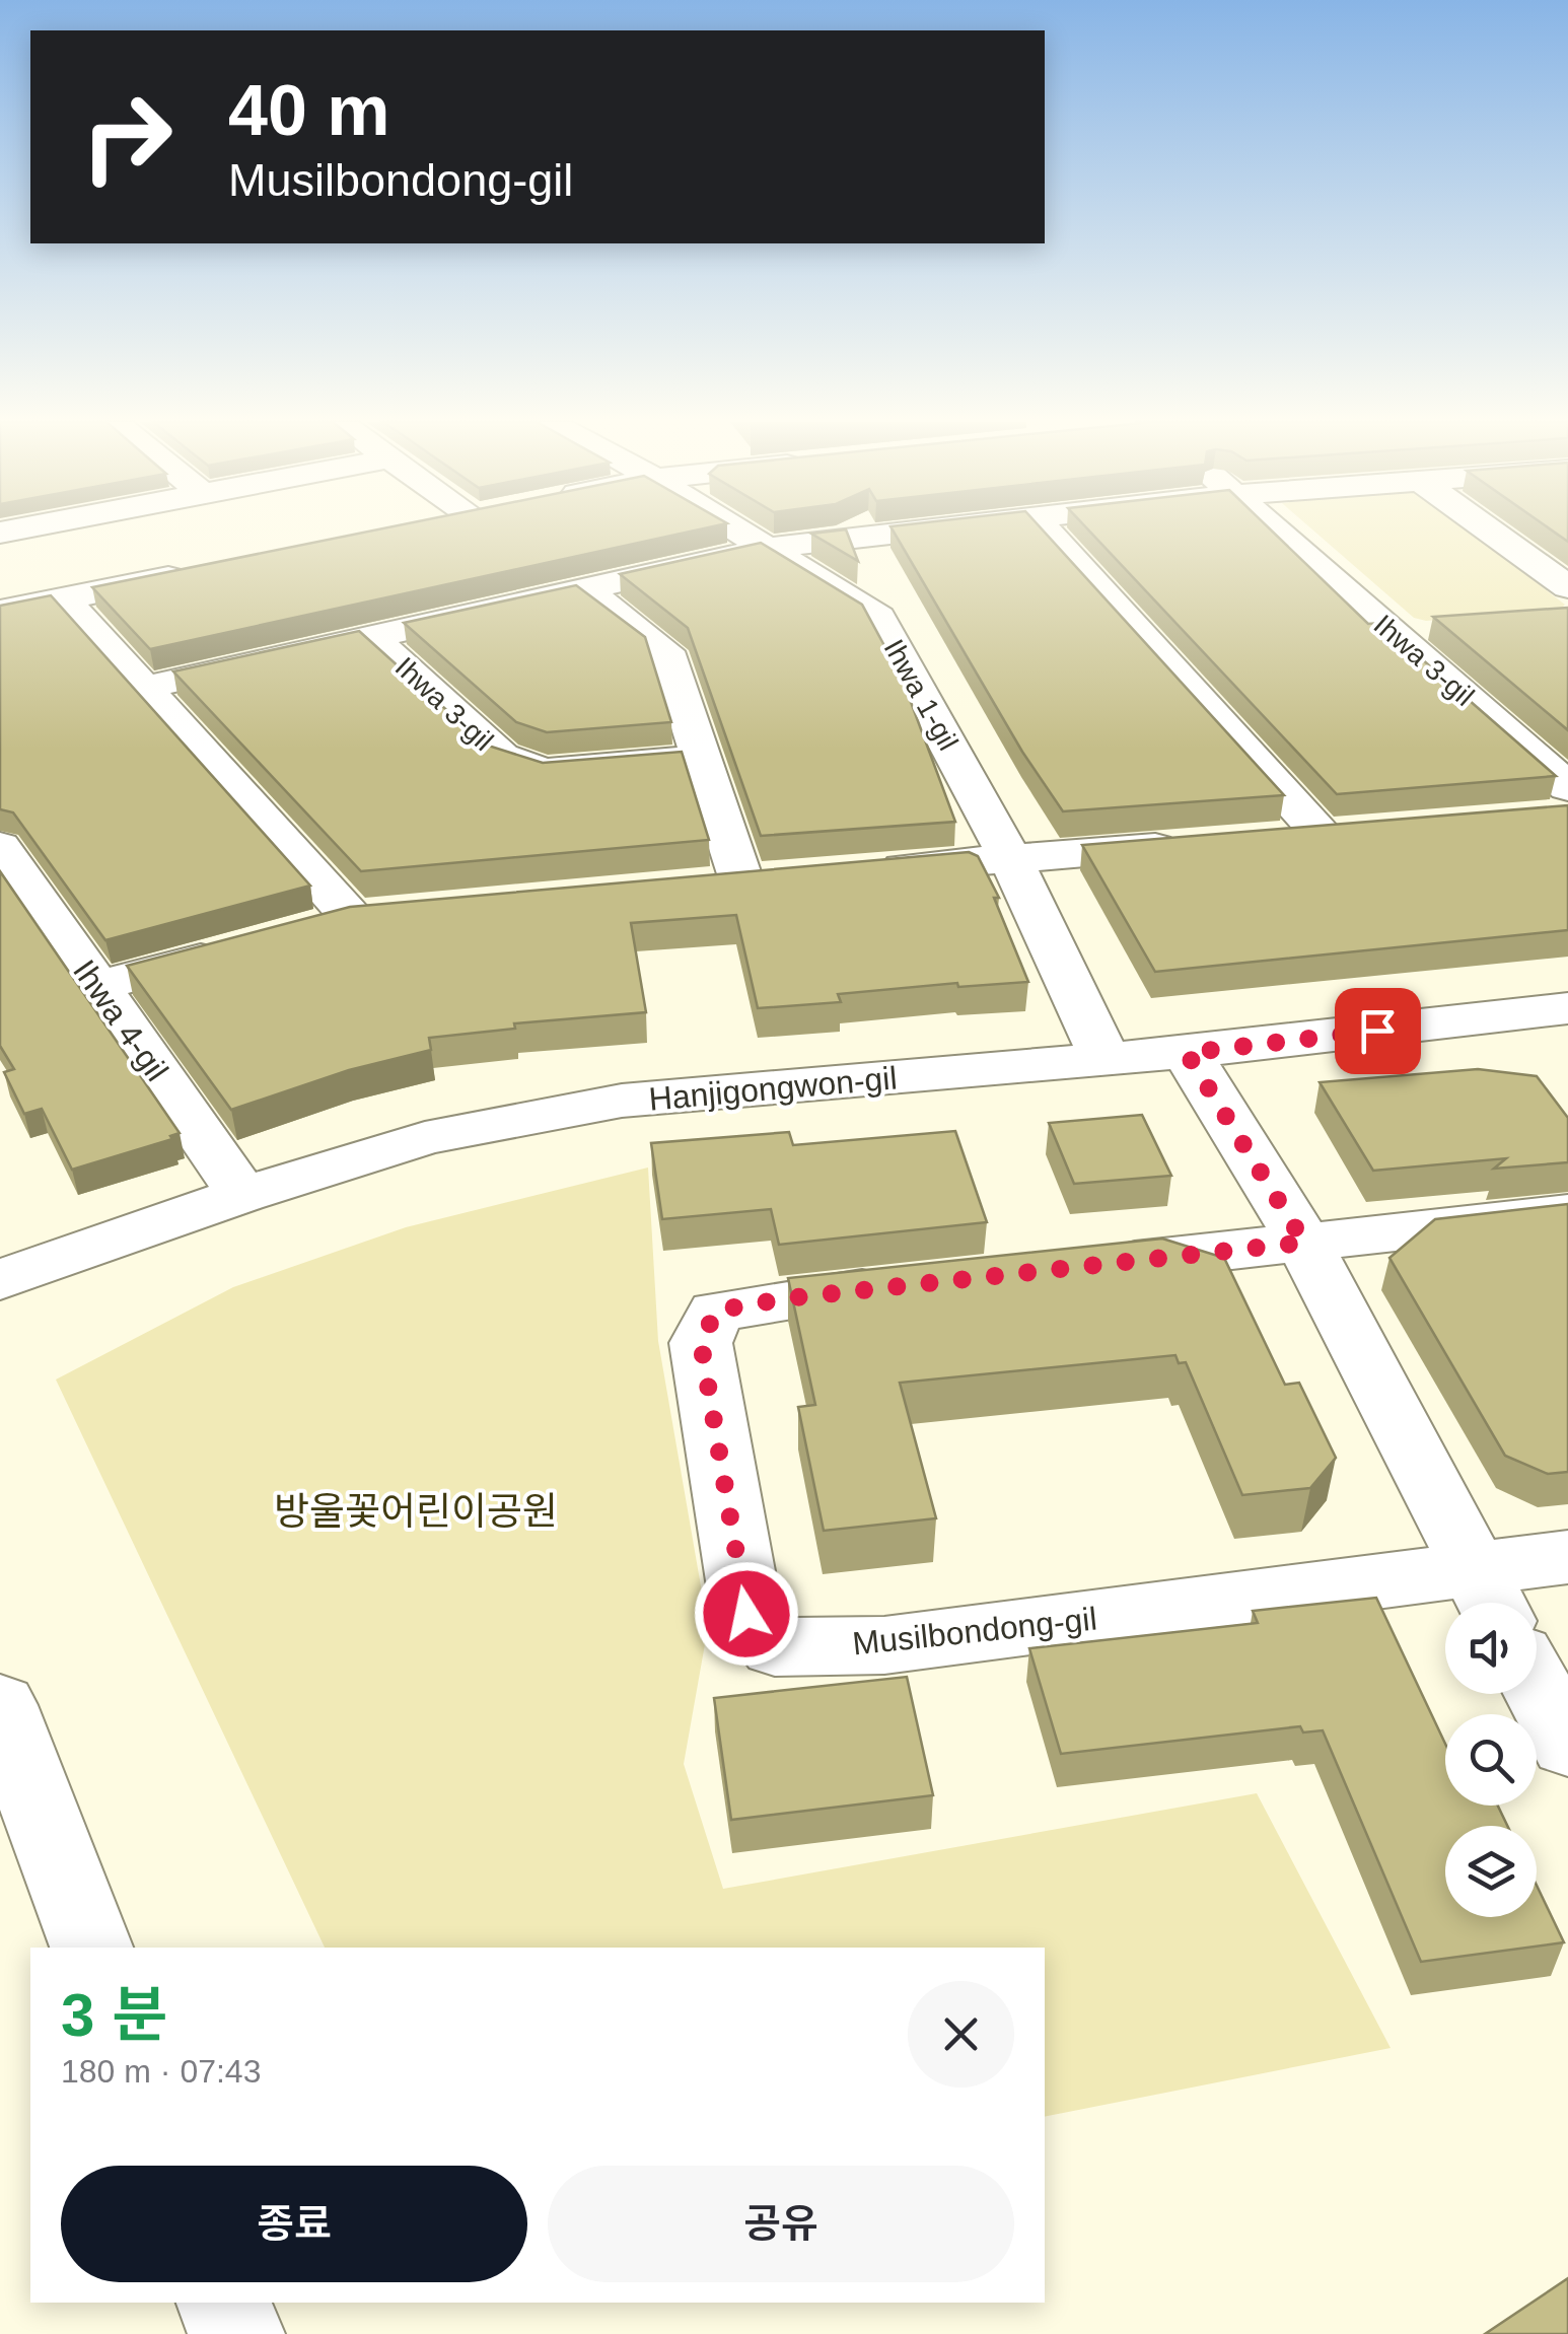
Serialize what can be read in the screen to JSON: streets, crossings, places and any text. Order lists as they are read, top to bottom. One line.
{"streets":{"street":["Ihwa 3-gil","Ihwa 1-gil","Ihwa 4-gil","Hanjigongwon-gil","Musilbondong-gil"]},"crossings":[["Ihwa 3-gil","Ihwa 1-gil"],["Ihwa 1-gil","Hanjigongwon-gil"],["Ihwa 4-gil","Hanjigongwon-gil"]],"parks":["방울꽃어린이공원"],"page":{"turn":["40 m","Musilbondong-gil"],"heading":["3 분","180 m · 07:43"],"buttons":["종료","공유"]}}
